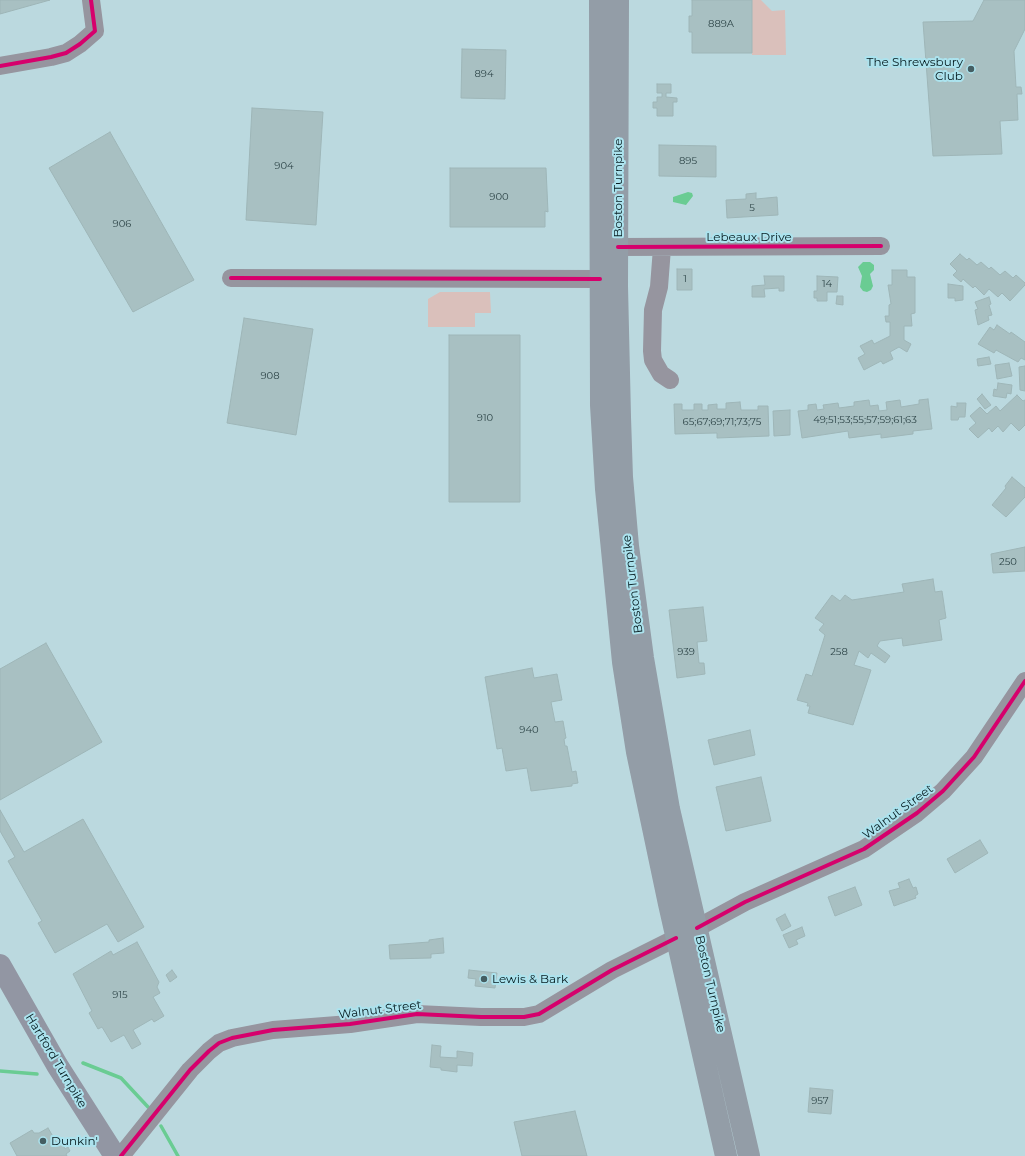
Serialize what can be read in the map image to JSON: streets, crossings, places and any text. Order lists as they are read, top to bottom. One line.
{"streets":{"highway":["Boston Turnpike"],"main road":["Hartford Turnpike"],"street":["Lebeaux Drive","Walnut Street"]},"crossings":[["Boston Turnpike","Lebeaux Drive"],["Boston Turnpike","Walnut Street"]],"places":["The Shrewsbury Club","Lewis & Bark","Dunkin'"],"house_numbers":["889A","894","895","904","900","5","906","1","14","908","910","49;51;53;55;57;59;61;63","65;67;69;71;73;75","250","939","258","940","915","957"]}
